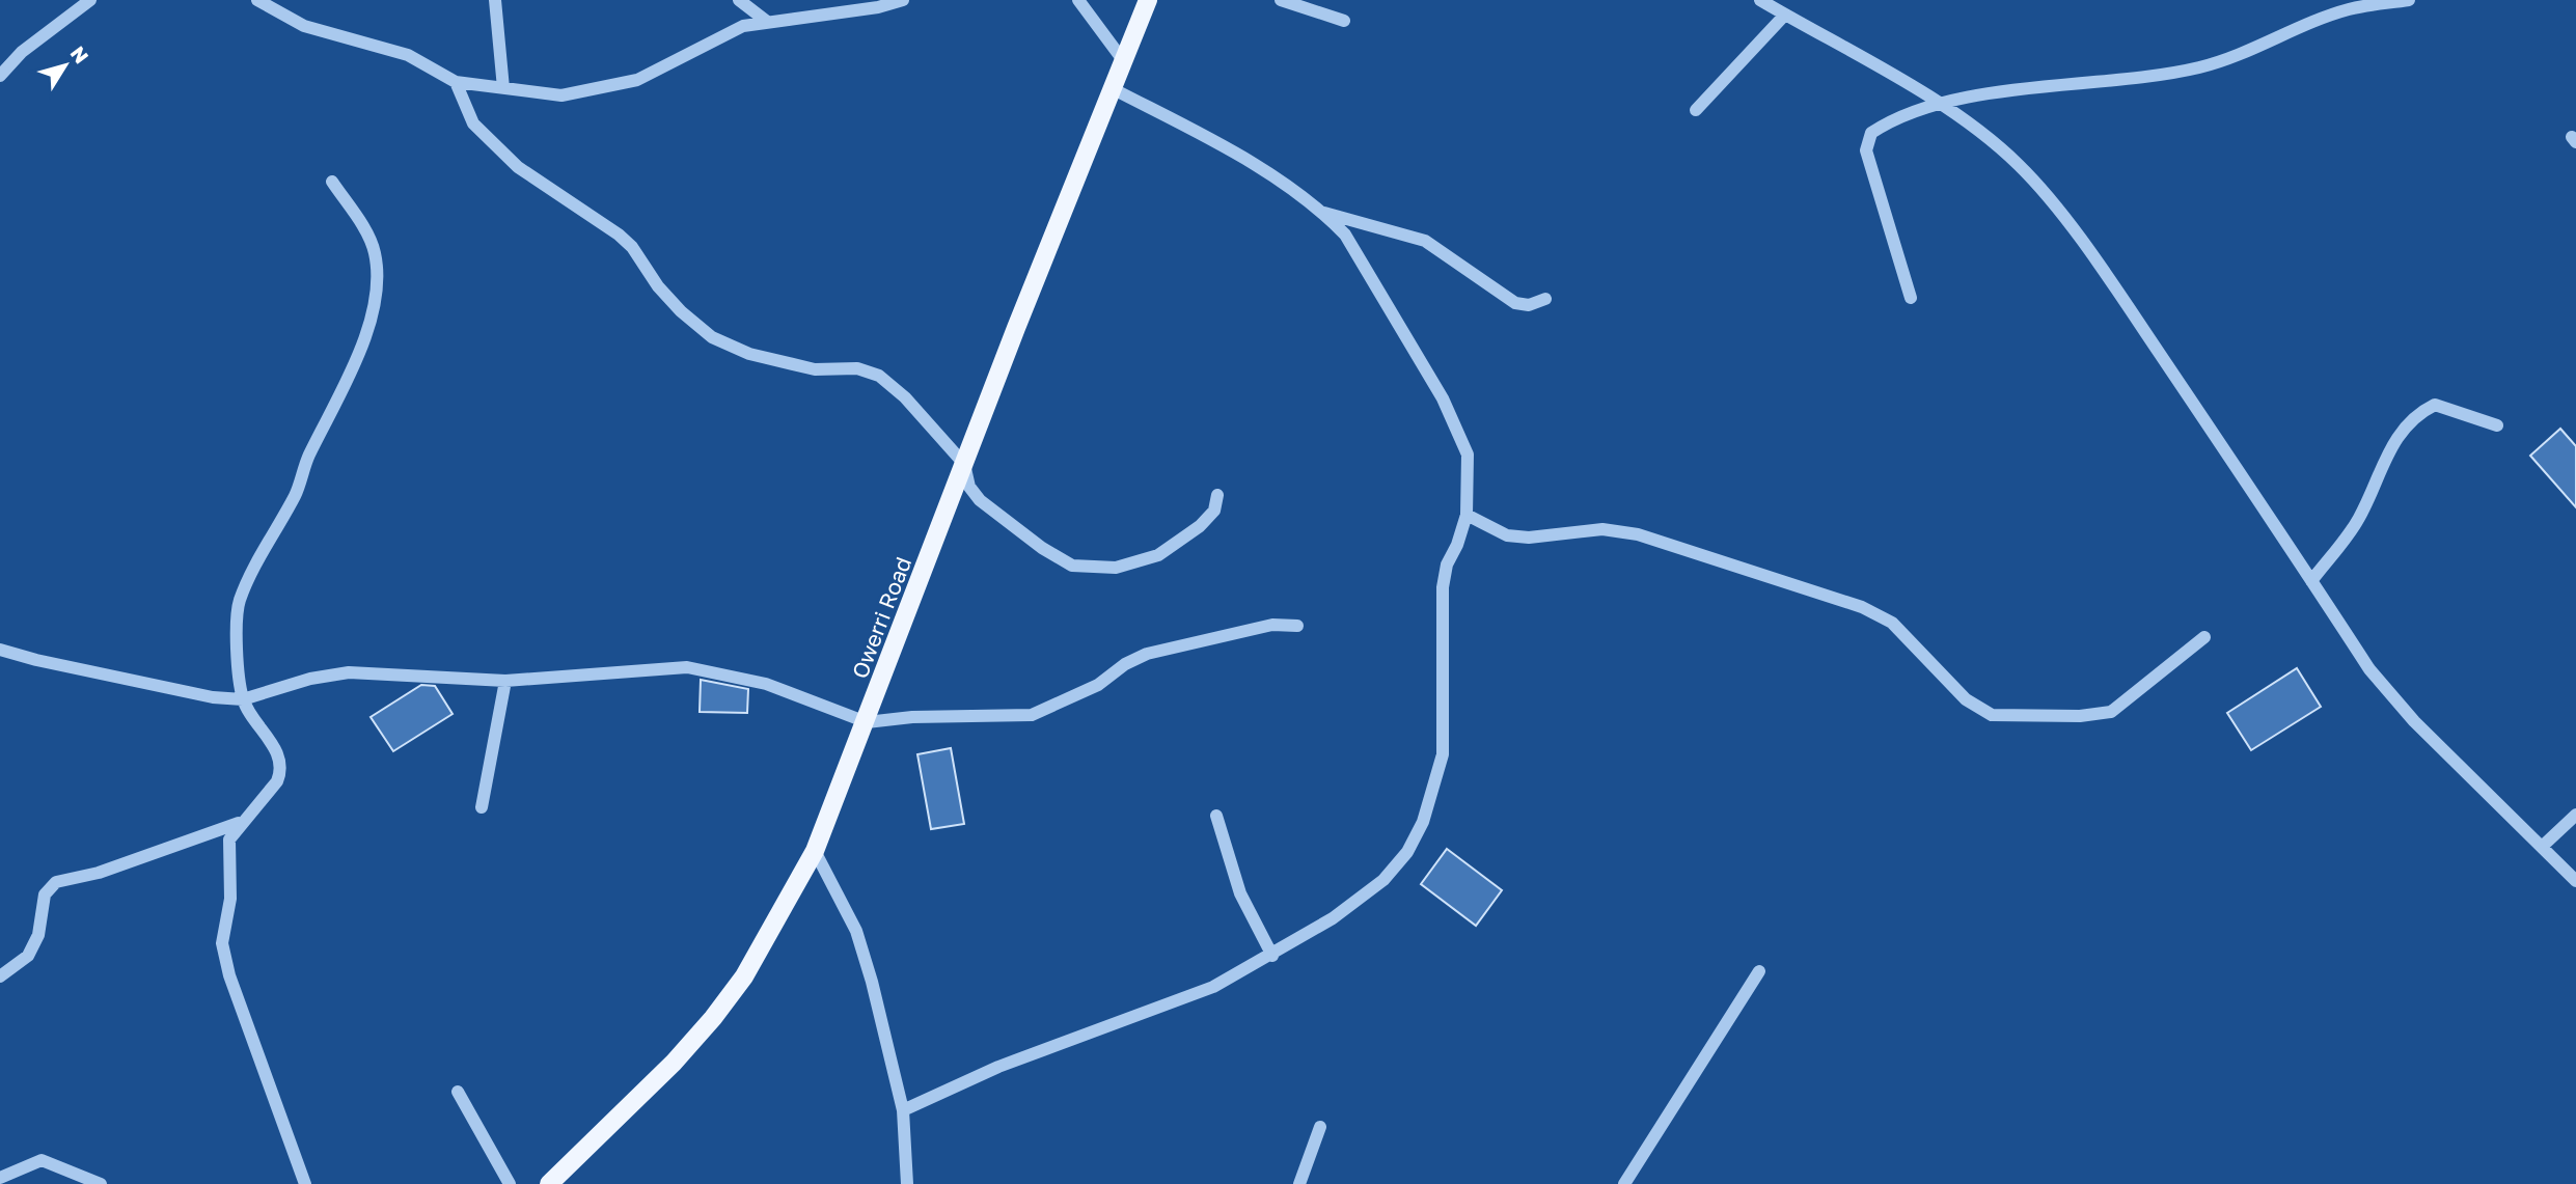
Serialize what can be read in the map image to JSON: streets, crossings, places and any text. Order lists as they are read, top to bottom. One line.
{"streets":{"main road":["Owerri Road"]},"north":"top right"}
